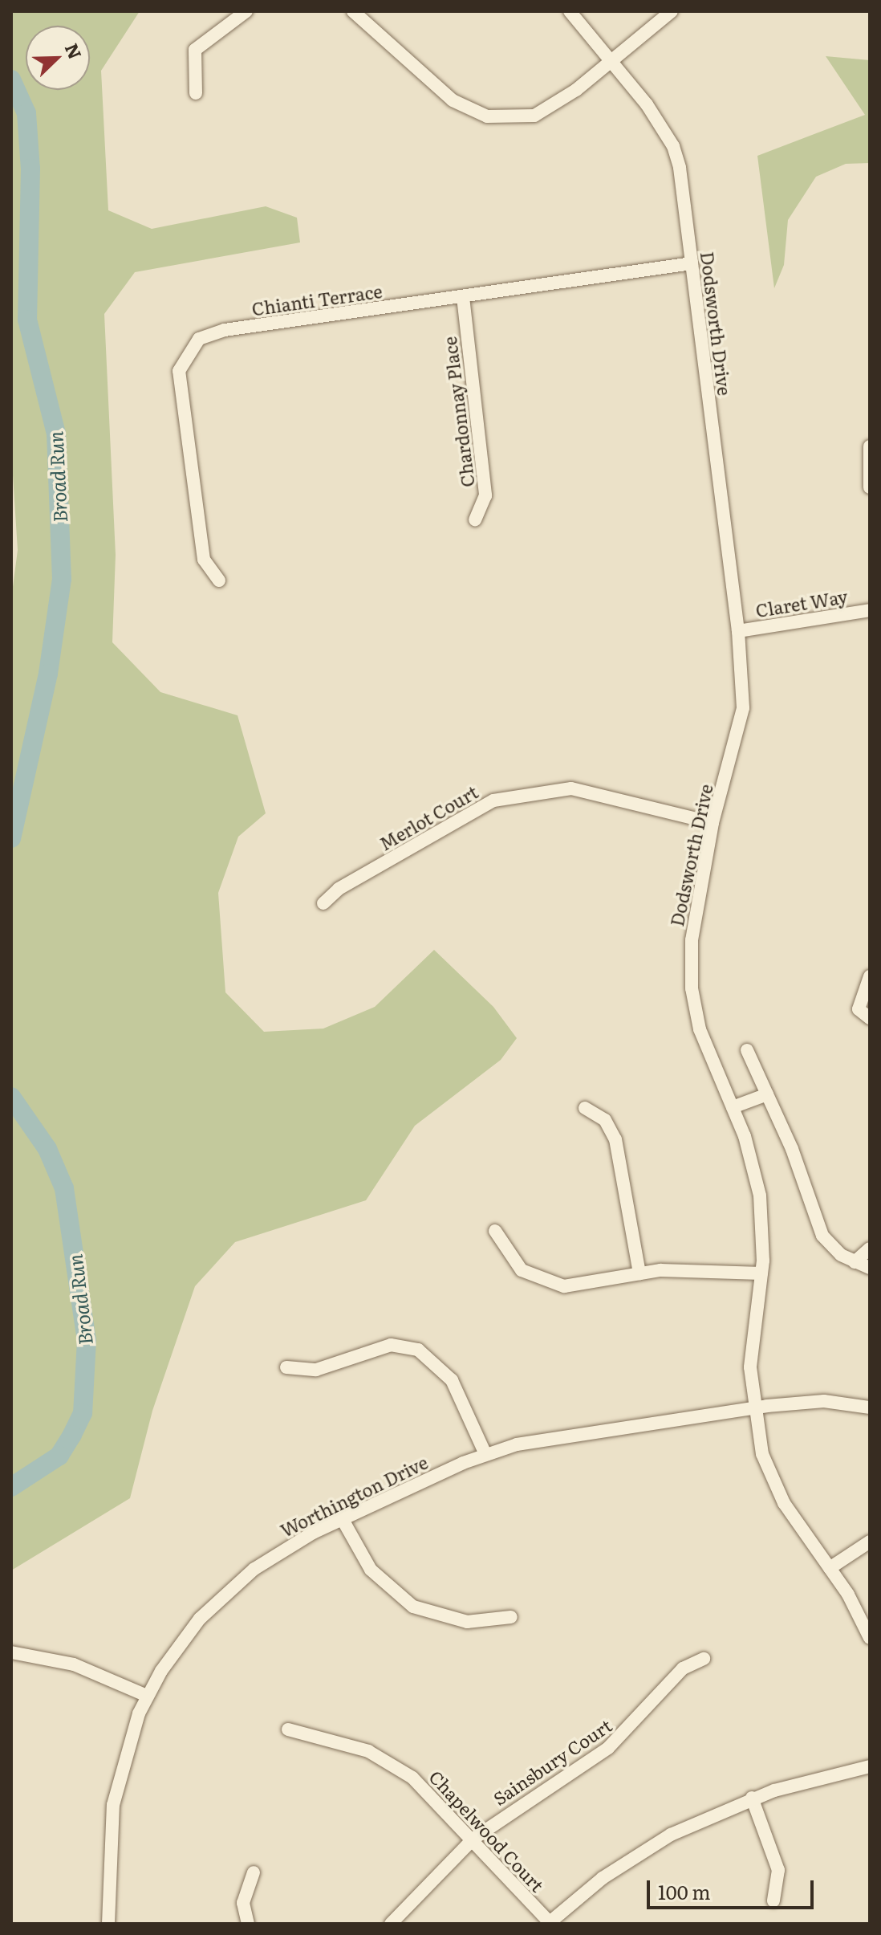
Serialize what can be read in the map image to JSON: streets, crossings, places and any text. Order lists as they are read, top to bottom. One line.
{"streets":{"street":["Chianti Terrace","Dodsworth Drive","Chardonnay Place","Claret Way","Merlot Court","Worthington Drive","Sainsbury Court","Chapelwood Court"]},"crossings":[["Chianti Terrace","Dodsworth Drive"],["Chianti Terrace","Chardonnay Place"],["Dodsworth Drive","Claret Way"],["Dodsworth Drive","Merlot Court"],["Dodsworth Drive","Worthington Drive"],["Sainsbury Court","Chapelwood Court"]],"water":["Broad Run"],"scale_bar":"100 m","north":"top right"}
